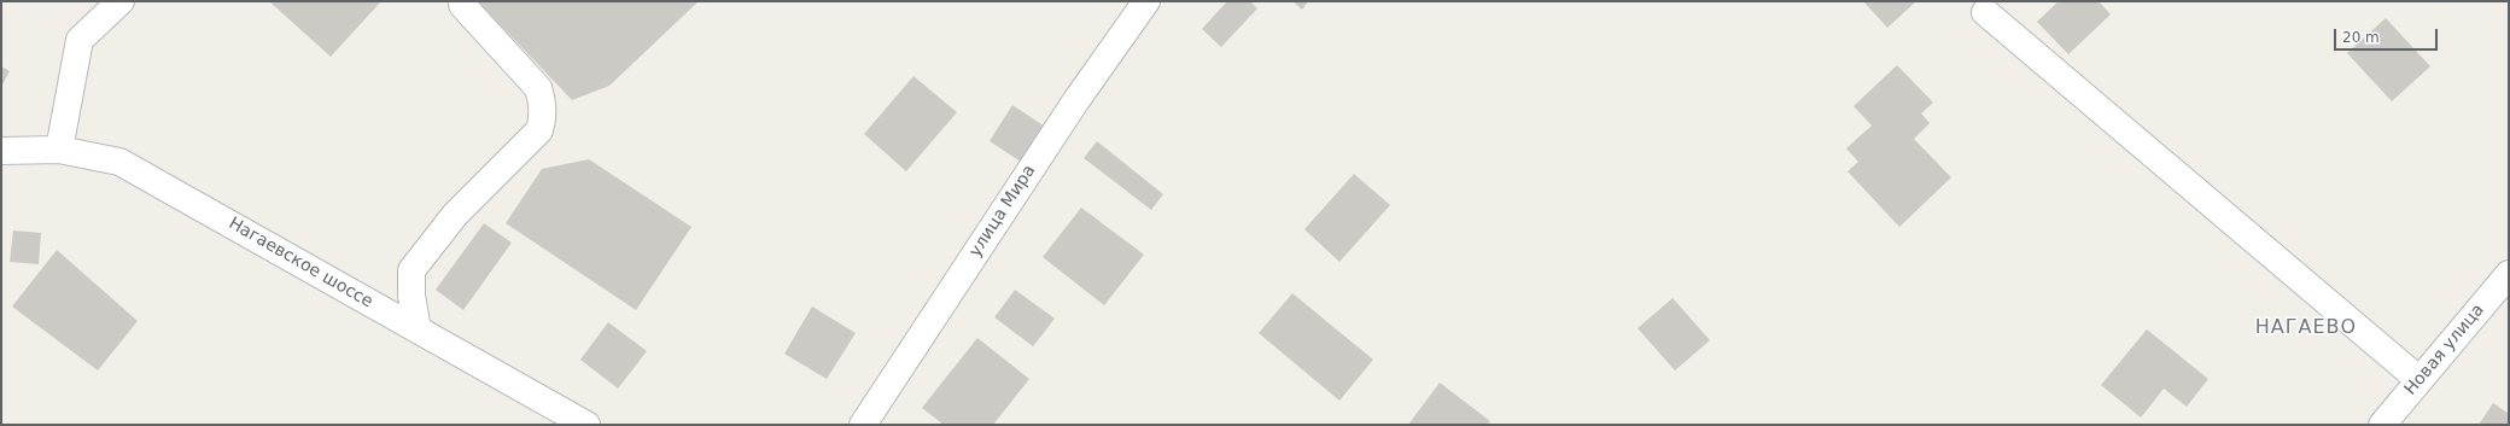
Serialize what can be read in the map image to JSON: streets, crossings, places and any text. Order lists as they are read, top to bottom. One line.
{"streets":{"street":["улица Мира","Нагаевское шоссе","Новая улица"]},"districts":["НАГАЕВО"],"scale_bar":"20 m"}
